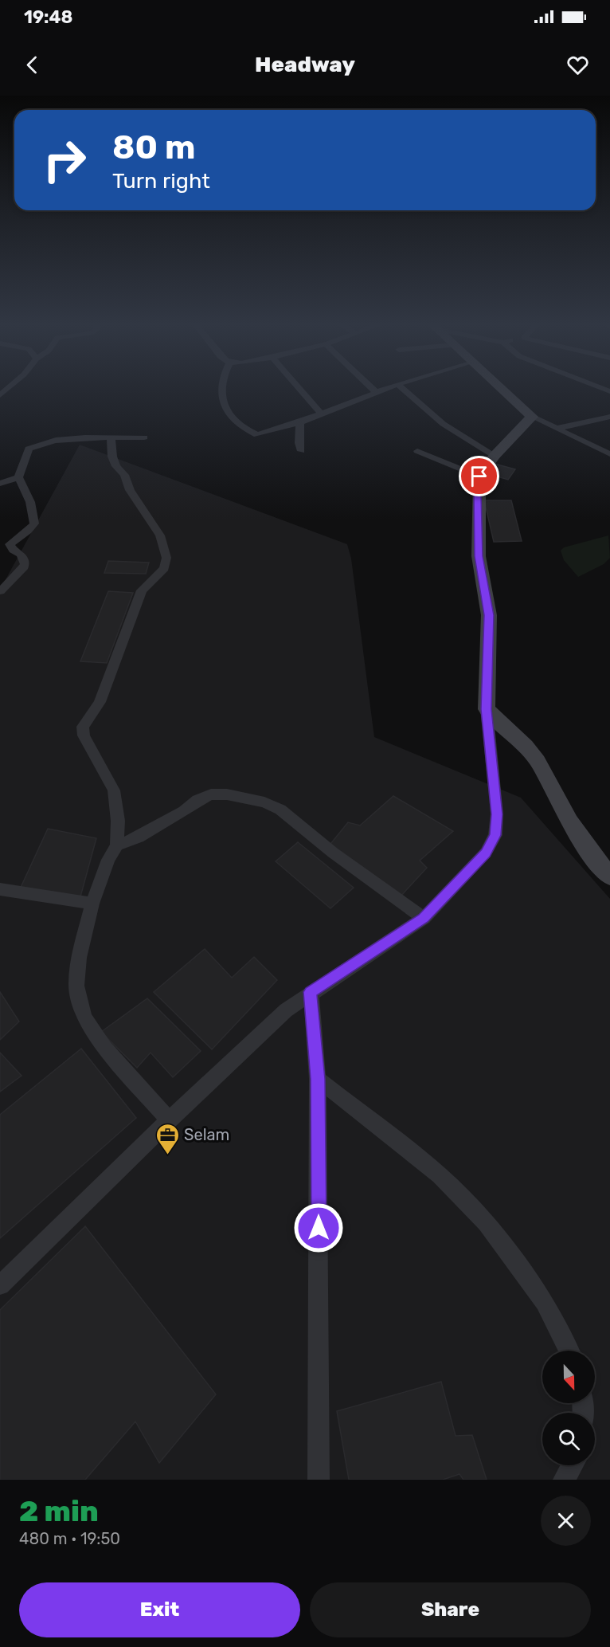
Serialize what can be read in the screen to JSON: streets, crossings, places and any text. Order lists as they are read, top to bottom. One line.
{"places":{"office":["Selam"]},"north":"bottom","page":{"status":"19:48","header":"Headway","turn":["80 m","Turn right"],"heading":["2 min","480 m · 19:50"],"buttons":["Exit","Share"]}}
